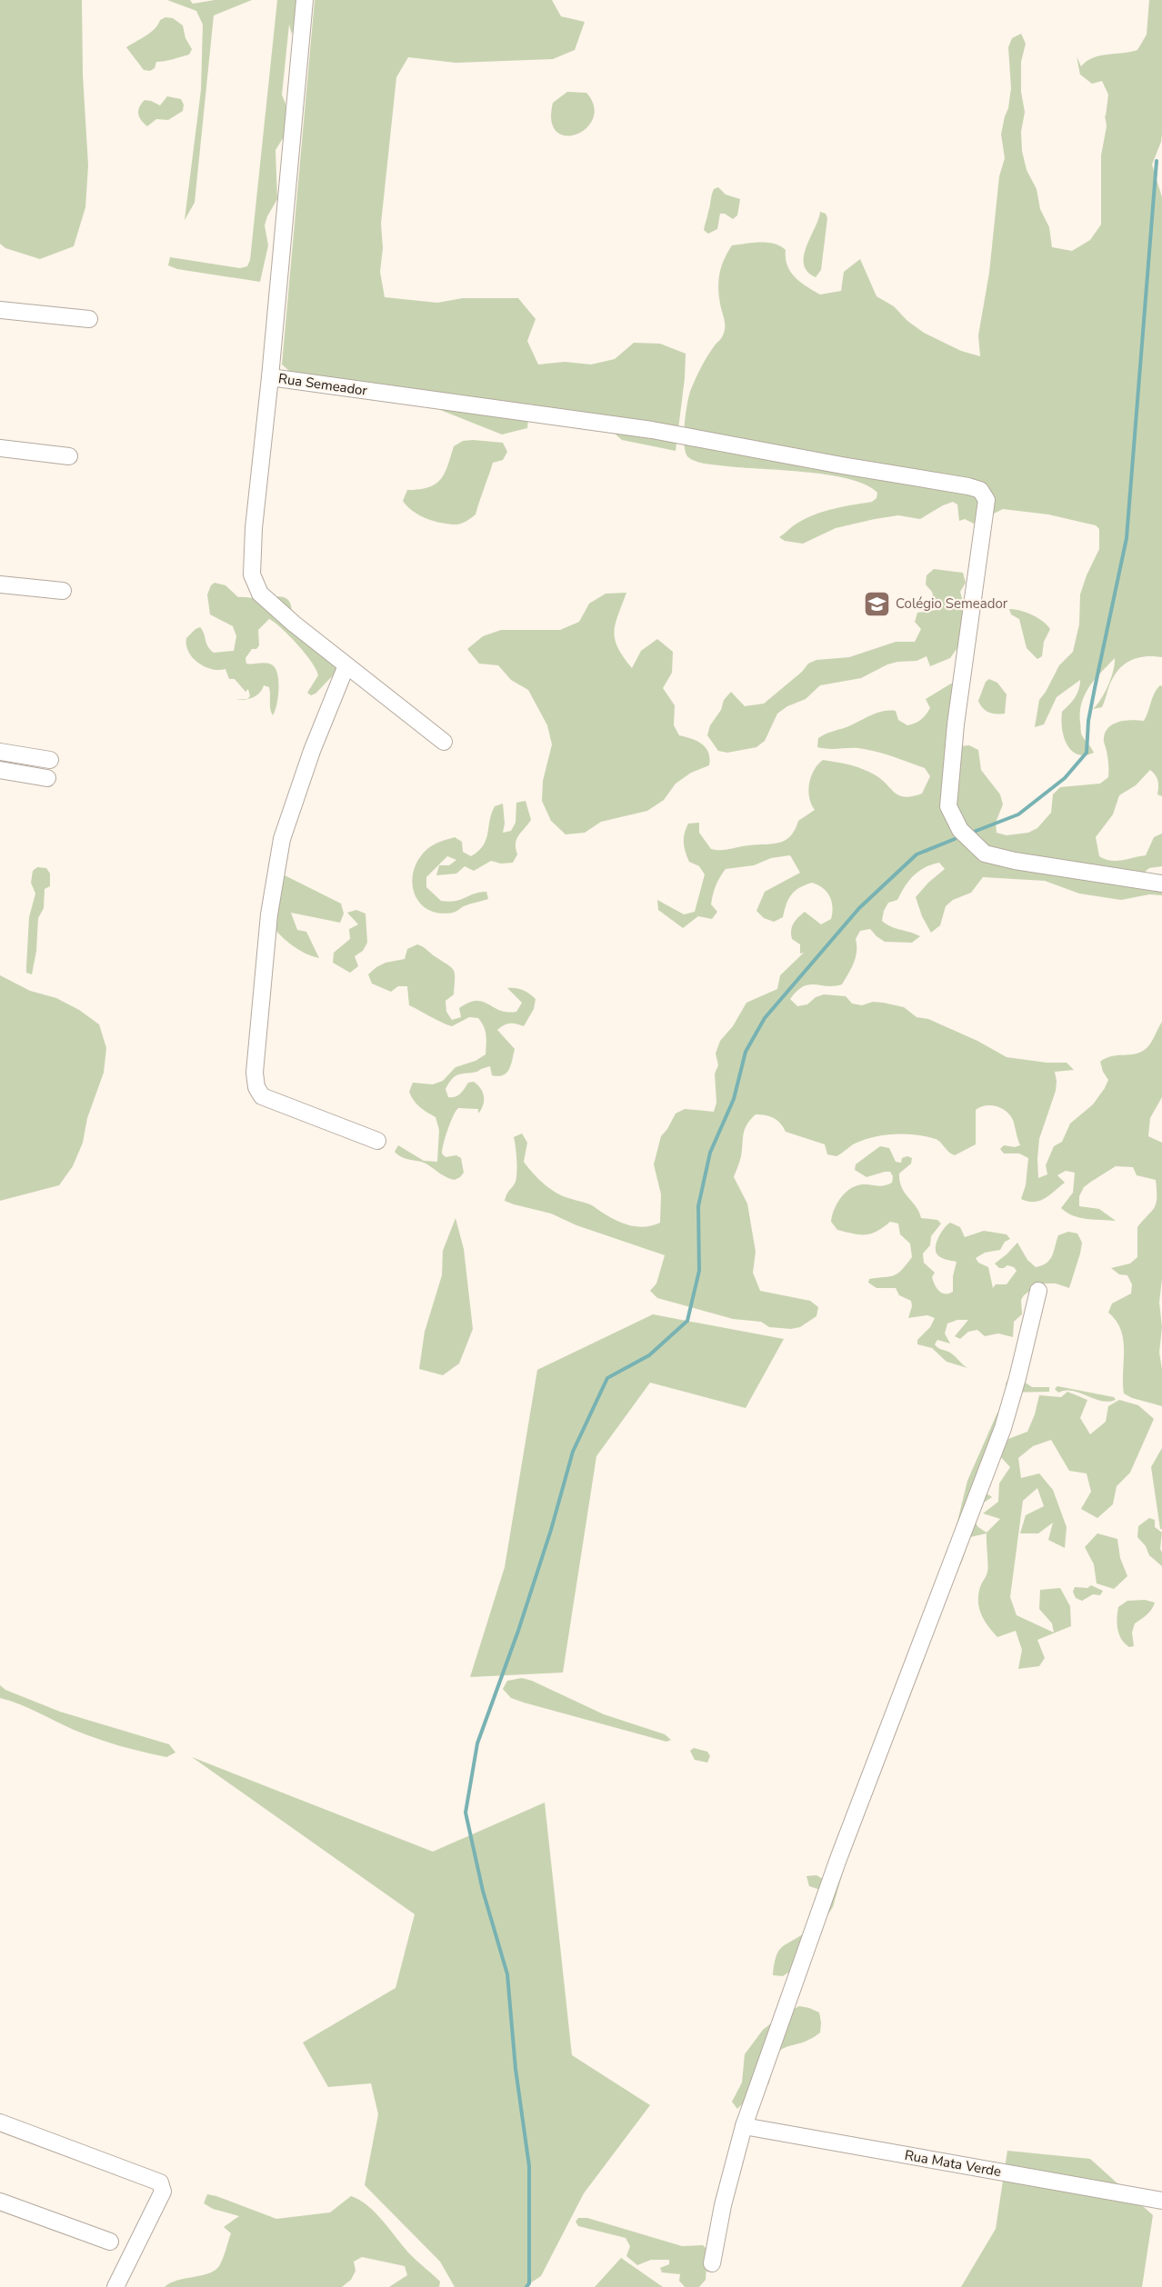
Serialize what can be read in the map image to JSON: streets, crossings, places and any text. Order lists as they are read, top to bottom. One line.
{"streets":{"street":["Rua Semeador","Rua Mata Verde"]},"places":{"school or university":["Colégio Semeador"]}}
